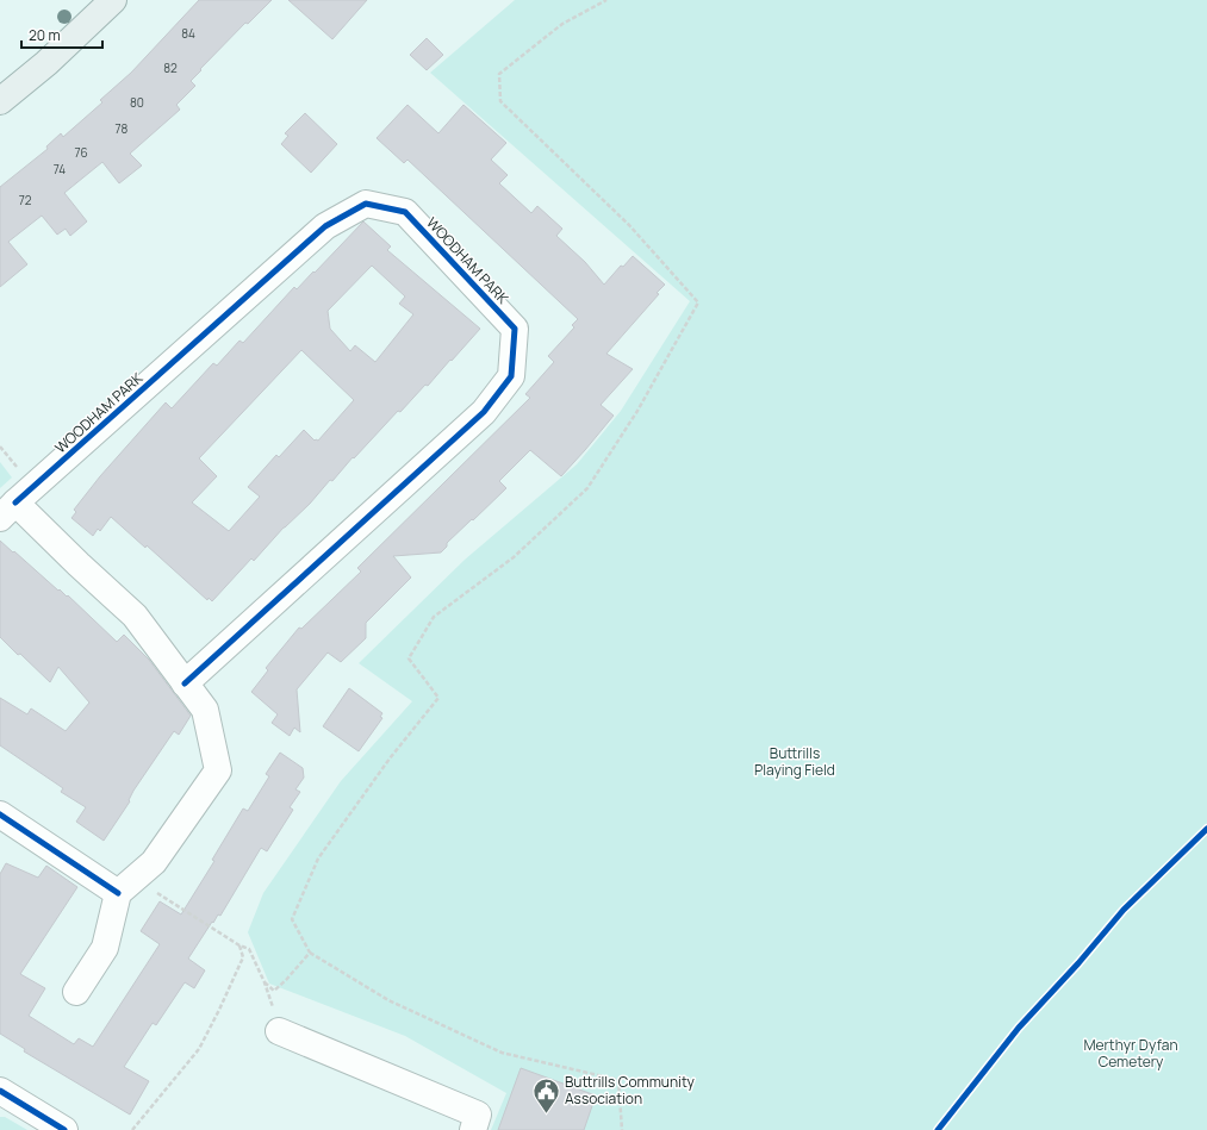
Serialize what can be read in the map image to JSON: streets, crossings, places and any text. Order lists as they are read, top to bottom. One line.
{"streets":{"street":["WOODHAM PARK"]},"parks":["Buttrills Playing Field","Merthyr Dyfan Cemetery"],"places":{"public building":["Buttrills Community Association"]},"house_numbers":["84","82","80","78","76","74","72"],"scale_bar":"20 m"}
